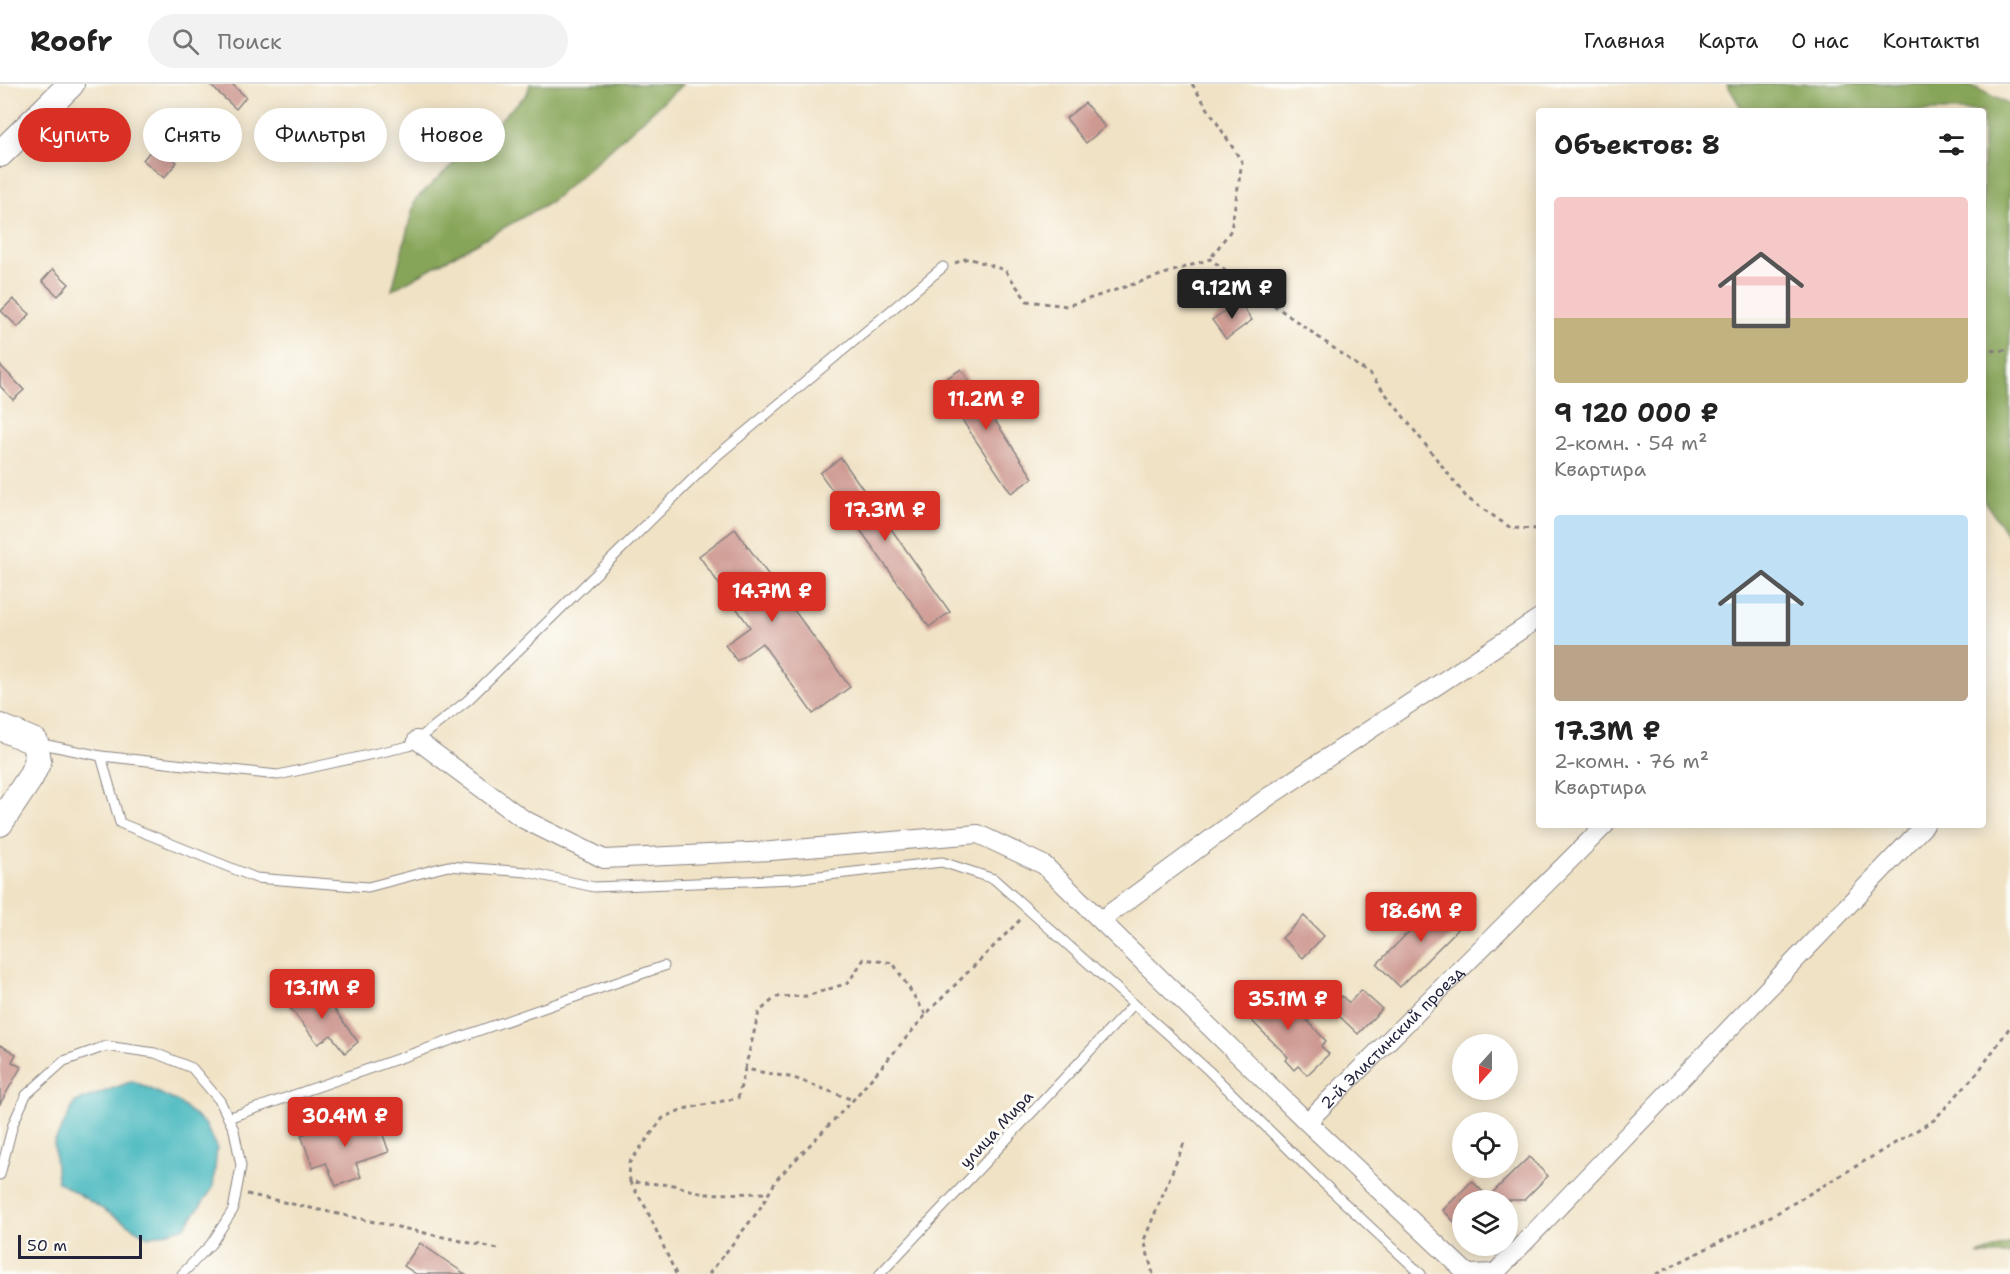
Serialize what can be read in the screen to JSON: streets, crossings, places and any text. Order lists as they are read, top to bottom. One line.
{"streets":{"street":["2-й Элистинский проезд"],"lane":["улица Мира"]},"scale_bar":"50 m","north":"bottom","page":{"header":"Roofr","search":"Поиск","nav":["Главная","Карта","О нас","Контакты"],"chip":["Купить","Снять","Фильтры","Новое"],"heading":"Объектов: 8","list":[{"name":"9 120 000 ₽","note":"2-комн. · 54 m² · Квартира"},{"name":"17.3M ₽","note":"2-комн. · 76 m² · Квартира"}],"price":["9.12M ₽","11.2M ₽","17.3M ₽","14.7M ₽","18.6M ₽","13.1M ₽","35.1M ₽","30.4M ₽"],"scale":"50 m"}}
